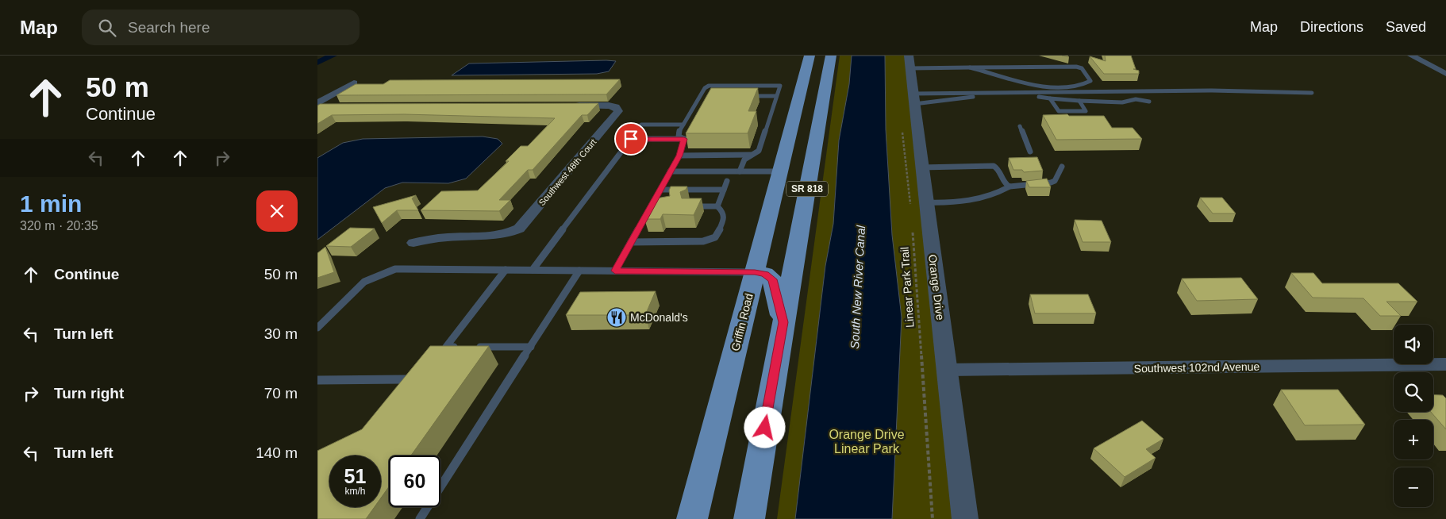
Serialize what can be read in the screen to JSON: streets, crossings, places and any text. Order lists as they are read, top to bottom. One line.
{"streets":{"main road":["SR 818","Griffin Road"],"street":["Southwest 48th Court","Orange Drive","Southwest 102nd Avenue"],"path":["Linear Park Trail"]},"crossings":[["Orange Drive","Southwest 102nd Avenue"]],"water":["South New River Canal"],"parks":["Orange Drive Linear Park"],"places":{"restaurant":["McDonald's"]},"page":{"header":"Map","search":"Search here","nav":["Map","Directions","Saved"],"turn":["50 m","Continue"],"heading":["1 min","320 m · 20:35"],"list":[{"name":"Continue","value":"50 m"},{"name":"Turn left","value":"30 m"},{"name":"Turn right","value":"70 m"},{"name":"Turn left","value":"140 m"}],"map_buttons":["+","−"],"speed":"51 km/h","limit":"60"}}
